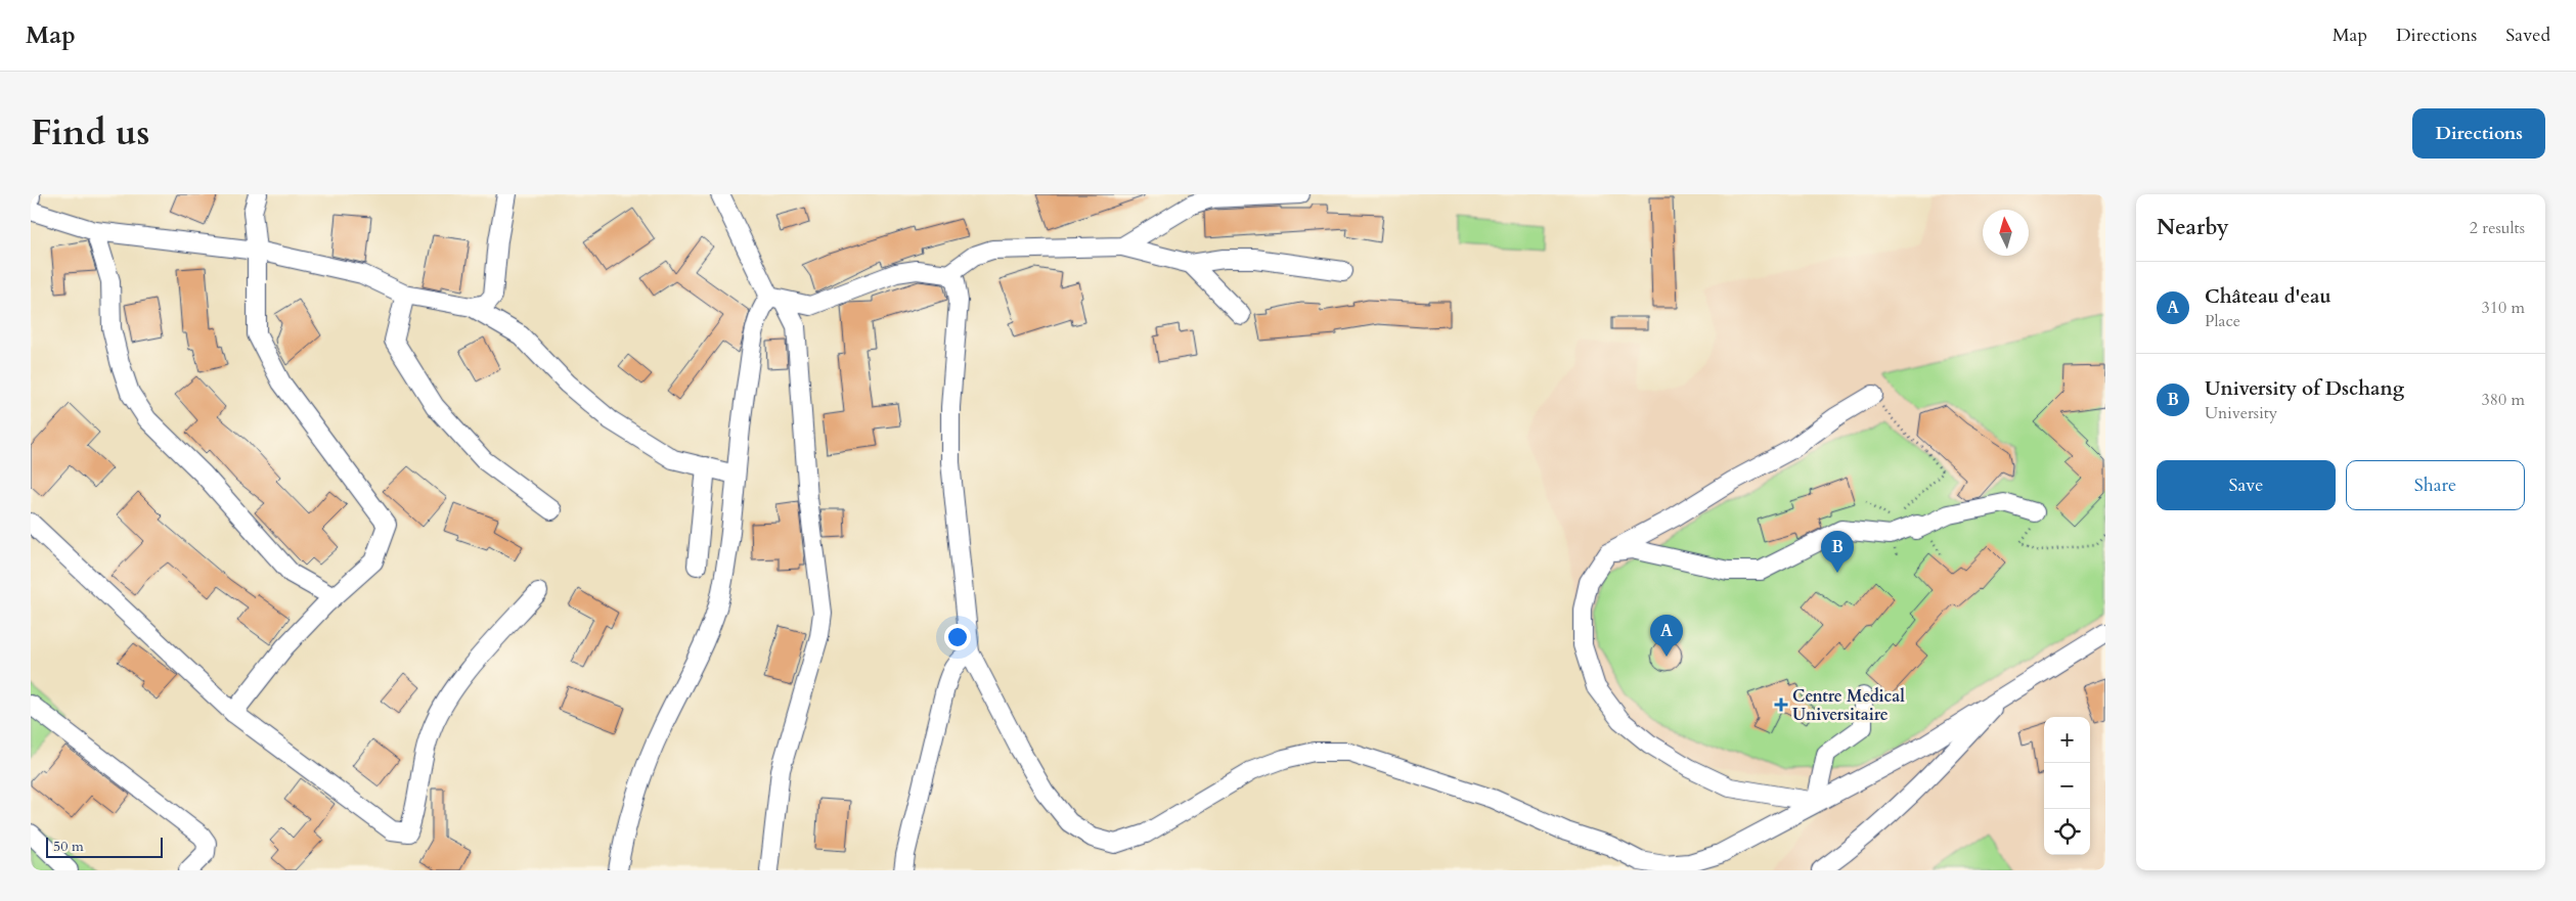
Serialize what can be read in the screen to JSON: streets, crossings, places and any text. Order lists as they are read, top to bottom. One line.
{"places":{"health":["Centre Medical Universitaire"]},"scale_bar":"50 m","north":"top","page":{"header":"Map","nav":["Map","Directions","Saved"],"title":"Find us","buttons":["Directions",["Save","Share"]],"heading":["Nearby","2 results"],"list":[{"mark":"A","name":"Château d'eau","note":"Place","value":"310 m"},{"mark":"B","name":"University of Dschang","note":"University","value":"380 m"}],"pins":["B","A"],"map_buttons":["+","−"],"scale":"50 m"}}
